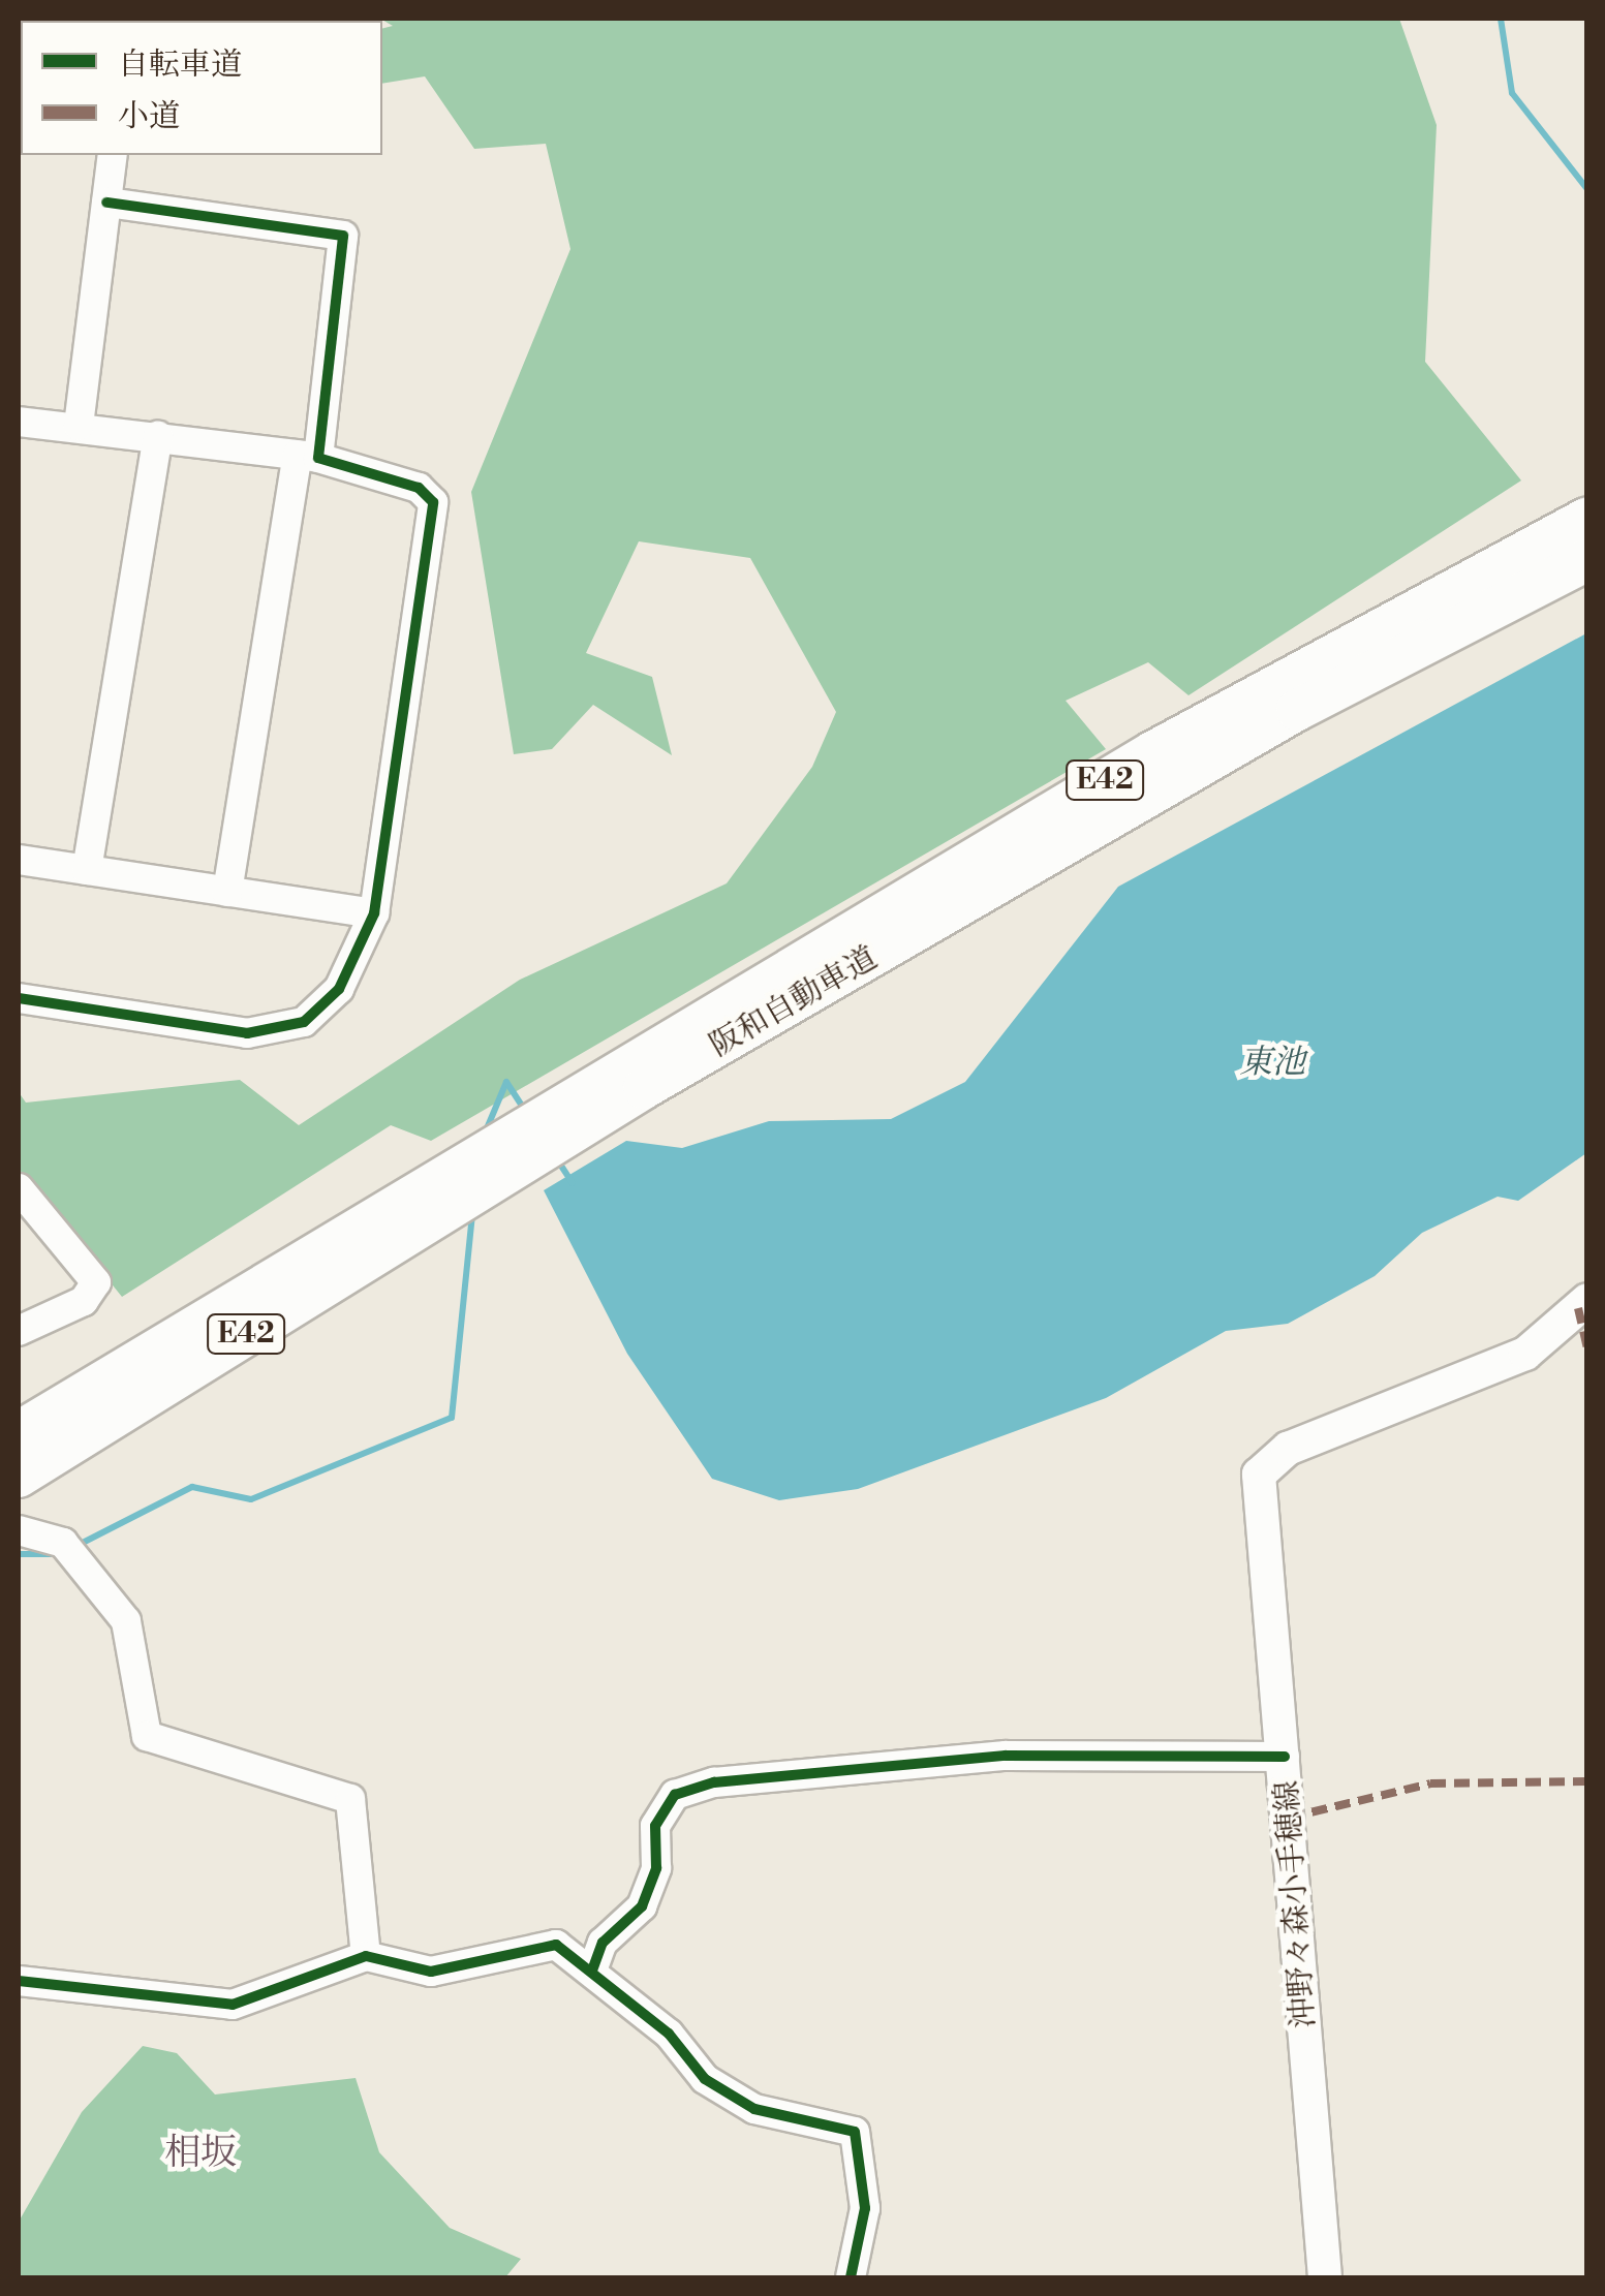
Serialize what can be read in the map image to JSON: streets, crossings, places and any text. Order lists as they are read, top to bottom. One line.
{"streets":{"highway":["E42","阪和自動車道"],"main road":["沖野々森小手穂線"]},"districts":["相坂"],"water":["東池"],"legend":["自転車道","小道"]}
